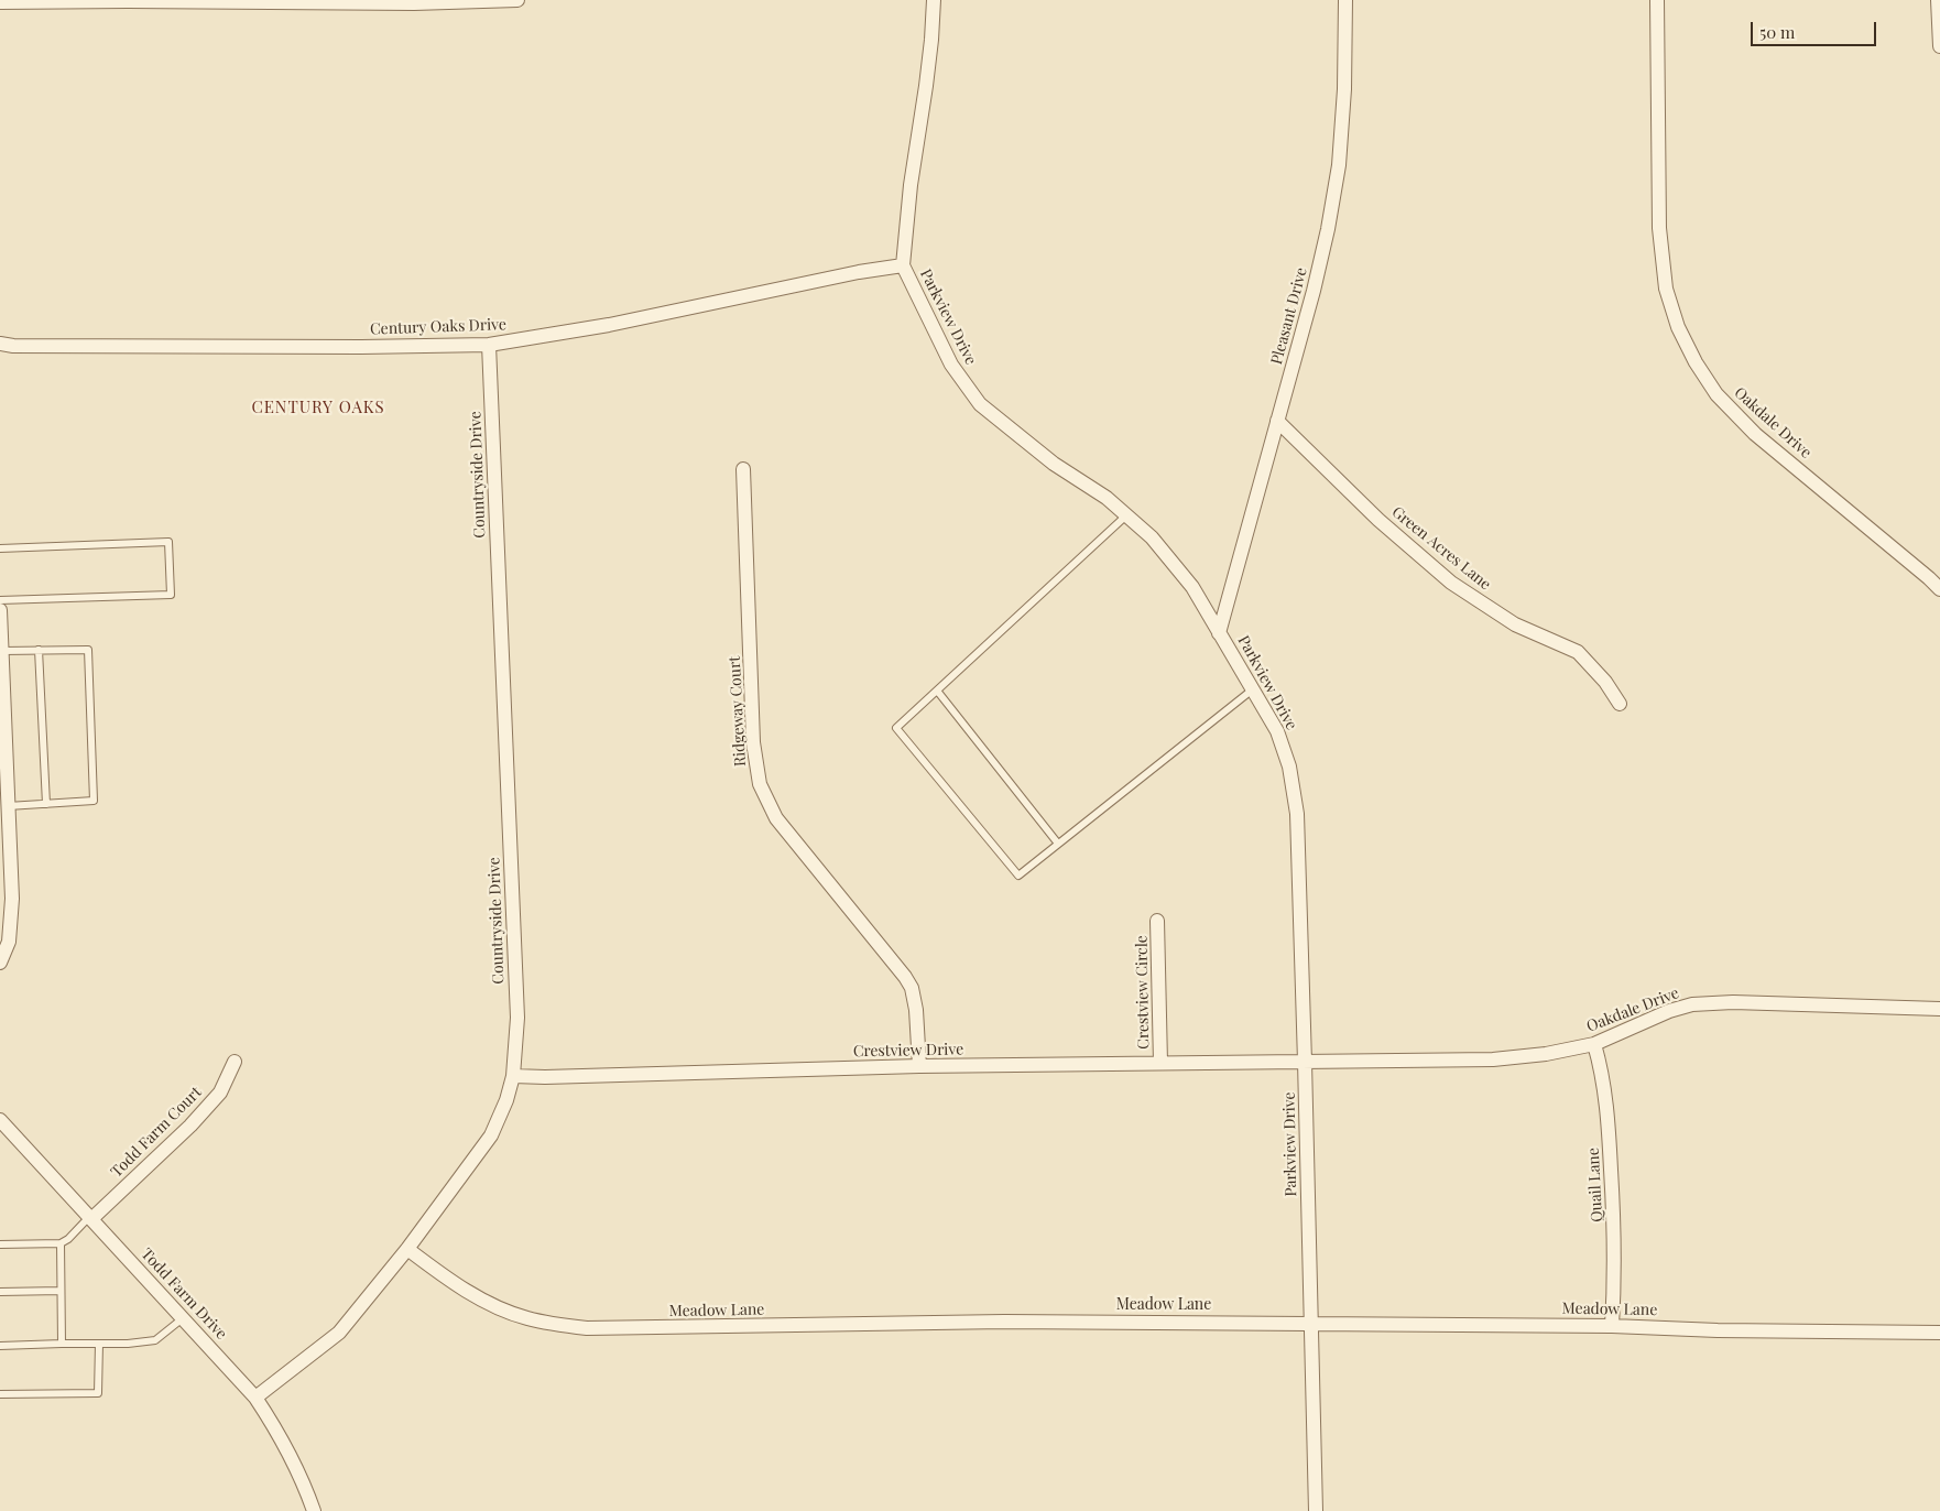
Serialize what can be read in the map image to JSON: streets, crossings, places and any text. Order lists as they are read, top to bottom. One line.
{"streets":{"street":["Pleasant Drive","Parkview Drive","Century Oaks Drive","Oakdale Drive","Countryside Drive","Green Acres Lane","Ridgeway Court","Crestview Circle","Crestview Drive","Todd Farm Court","Quail Lane","Todd Farm Drive","Meadow Lane"]},"crossings":[["Pleasant Drive","Parkview Drive"],["Pleasant Drive","Green Acres Lane"],["Parkview Drive","Century Oaks Drive"],["Parkview Drive","Oakdale Drive"],["Parkview Drive","Crestview Drive"],["Parkview Drive","Meadow Lane"],["Century Oaks Drive","Countryside Drive"],["Oakdale Drive","Crestview Drive"],["Oakdale Drive","Quail Lane"],["Countryside Drive","Crestview Drive"],["Countryside Drive","Todd Farm Drive"],["Countryside Drive","Meadow Lane"],["Ridgeway Court","Crestview Drive"],["Crestview Circle","Crestview Drive"],["Todd Farm Court","Todd Farm Drive"],["Quail Lane","Meadow Lane"]],"districts":["CENTURY OAKS"],"scale_bar":"50 m"}
